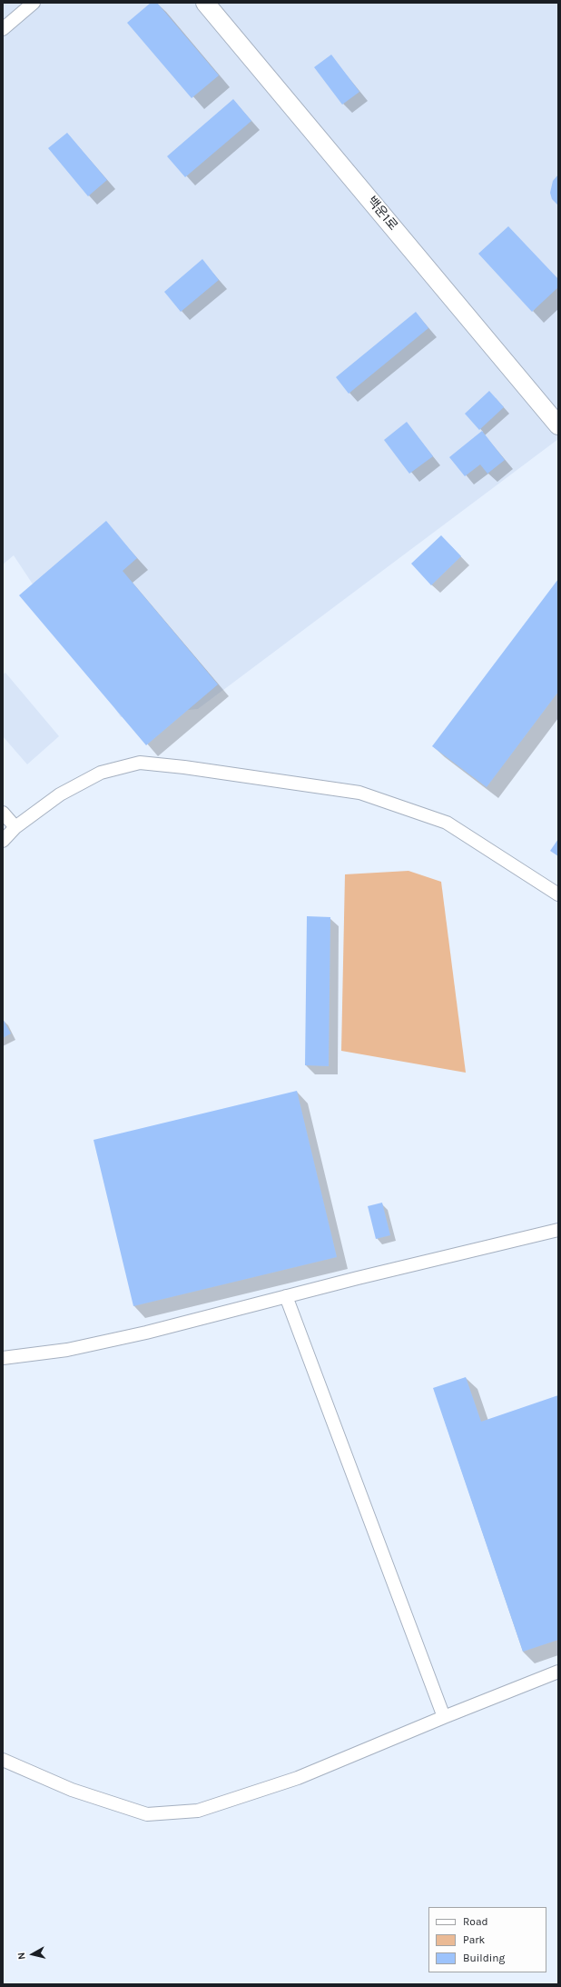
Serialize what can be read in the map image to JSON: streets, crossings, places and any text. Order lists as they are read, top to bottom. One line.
{"streets":{"main road":["백운1로"]},"legend":["Road","Park","Building"],"north":"left"}
